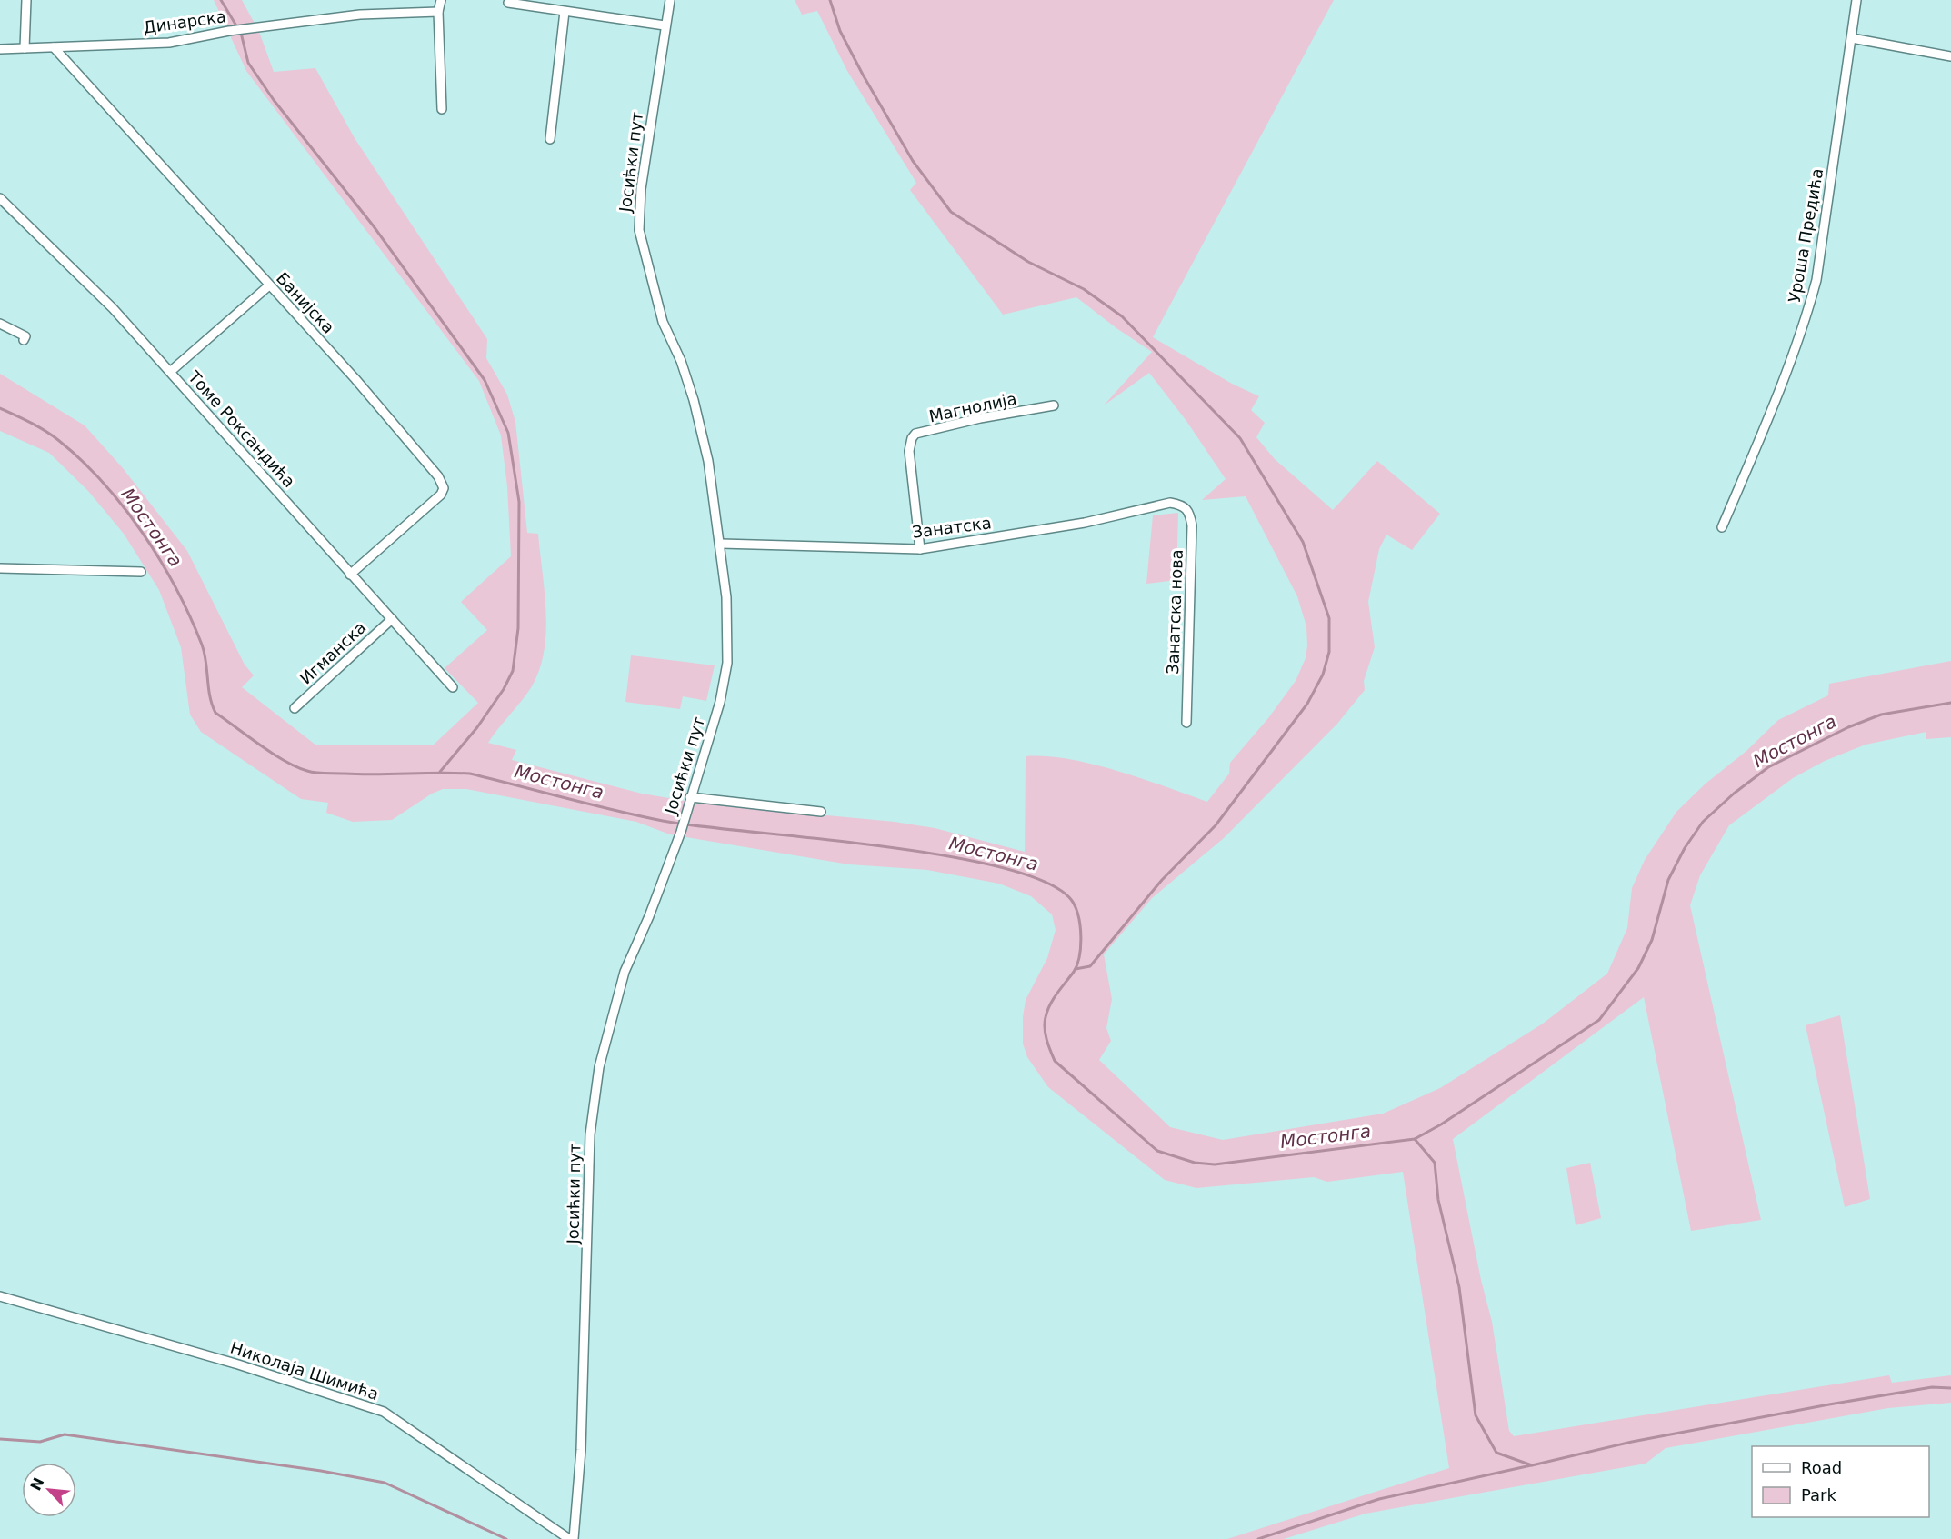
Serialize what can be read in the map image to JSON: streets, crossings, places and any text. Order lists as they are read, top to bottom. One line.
{"streets":{"street":["Динарска","Јосићки пут","Уроша Предића","Банијска","Магнолија","Томе Роксандића","Занатска","Занатска нова","Игманска","Николаја Шимића"]},"crossings":[["Динарска","Банијска"],["Јосићки пут","Занатска"],["Банијска","Томе Роксандића"],["Магнолија","Занатска"],["Томе Роксандића","Игманска"],["Занатска","Занатска нова"]],"water":["Мостонга"],"legend":["Road","Park"],"north":"top left"}
